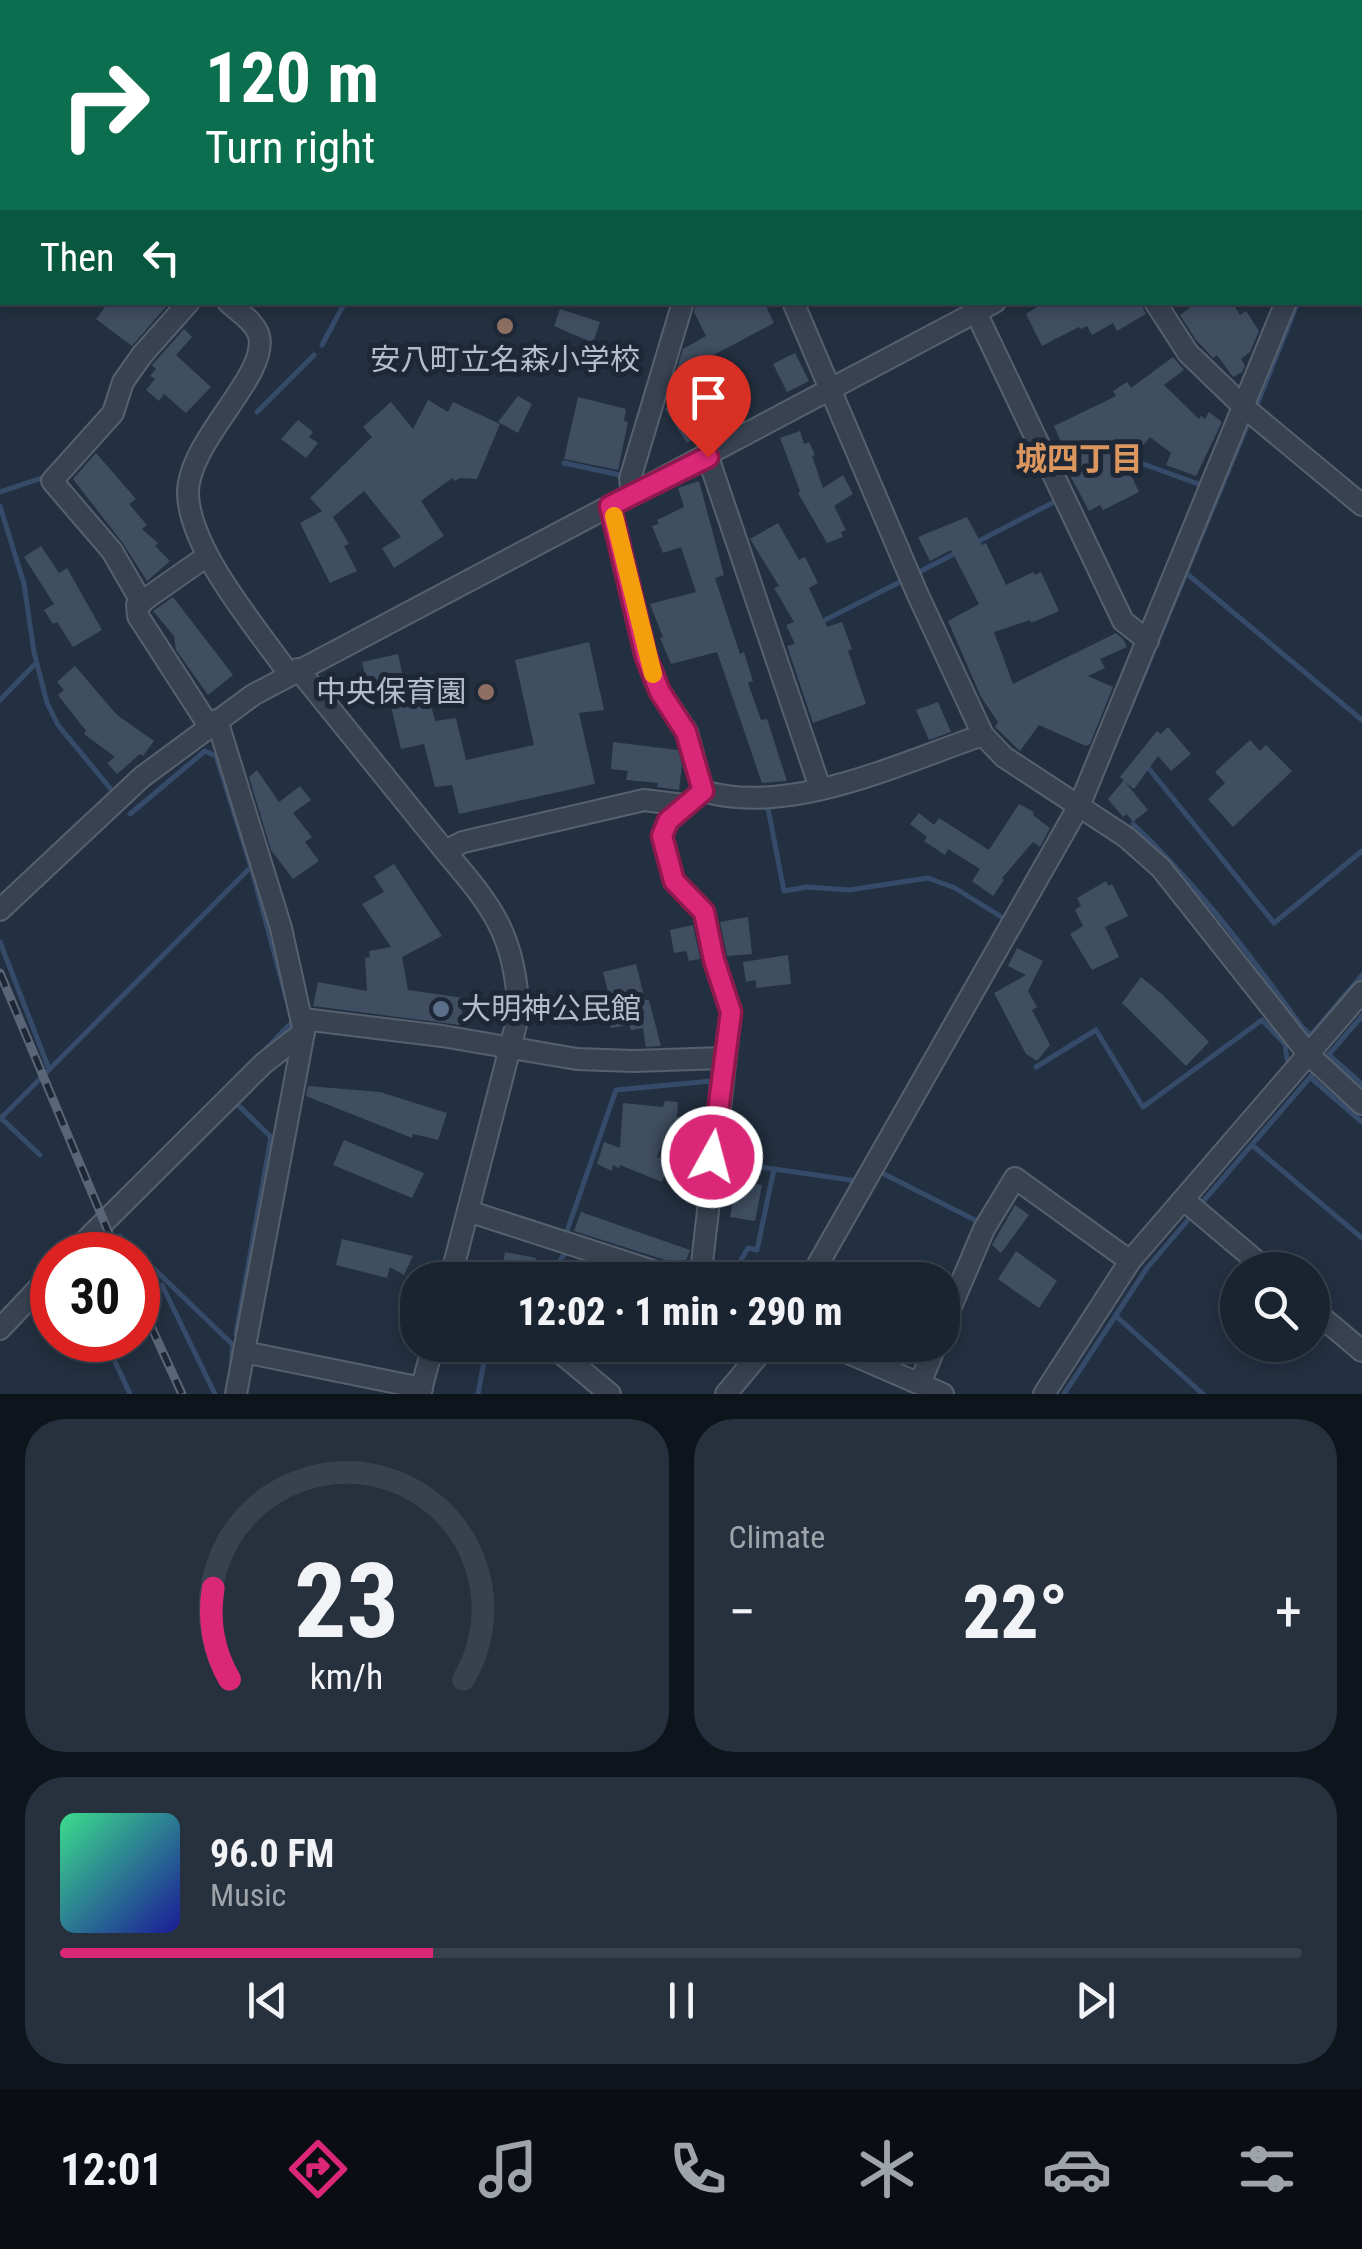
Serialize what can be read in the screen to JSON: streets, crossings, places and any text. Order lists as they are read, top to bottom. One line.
{"districts":["城四丁目"],"places":["安八町立名森小学校","中央保育園","大明神公民館"],"page":{"turn":["120 m","Turn right"],"then":"Then","limit":"30","trip":"12:02 · 1 min · 290 m","tile":"Climate","heat":["−","22°","+"],"song":["96.0 FM","Music"],"tabs":"12:01","gauge":["23","km/h"]}}
